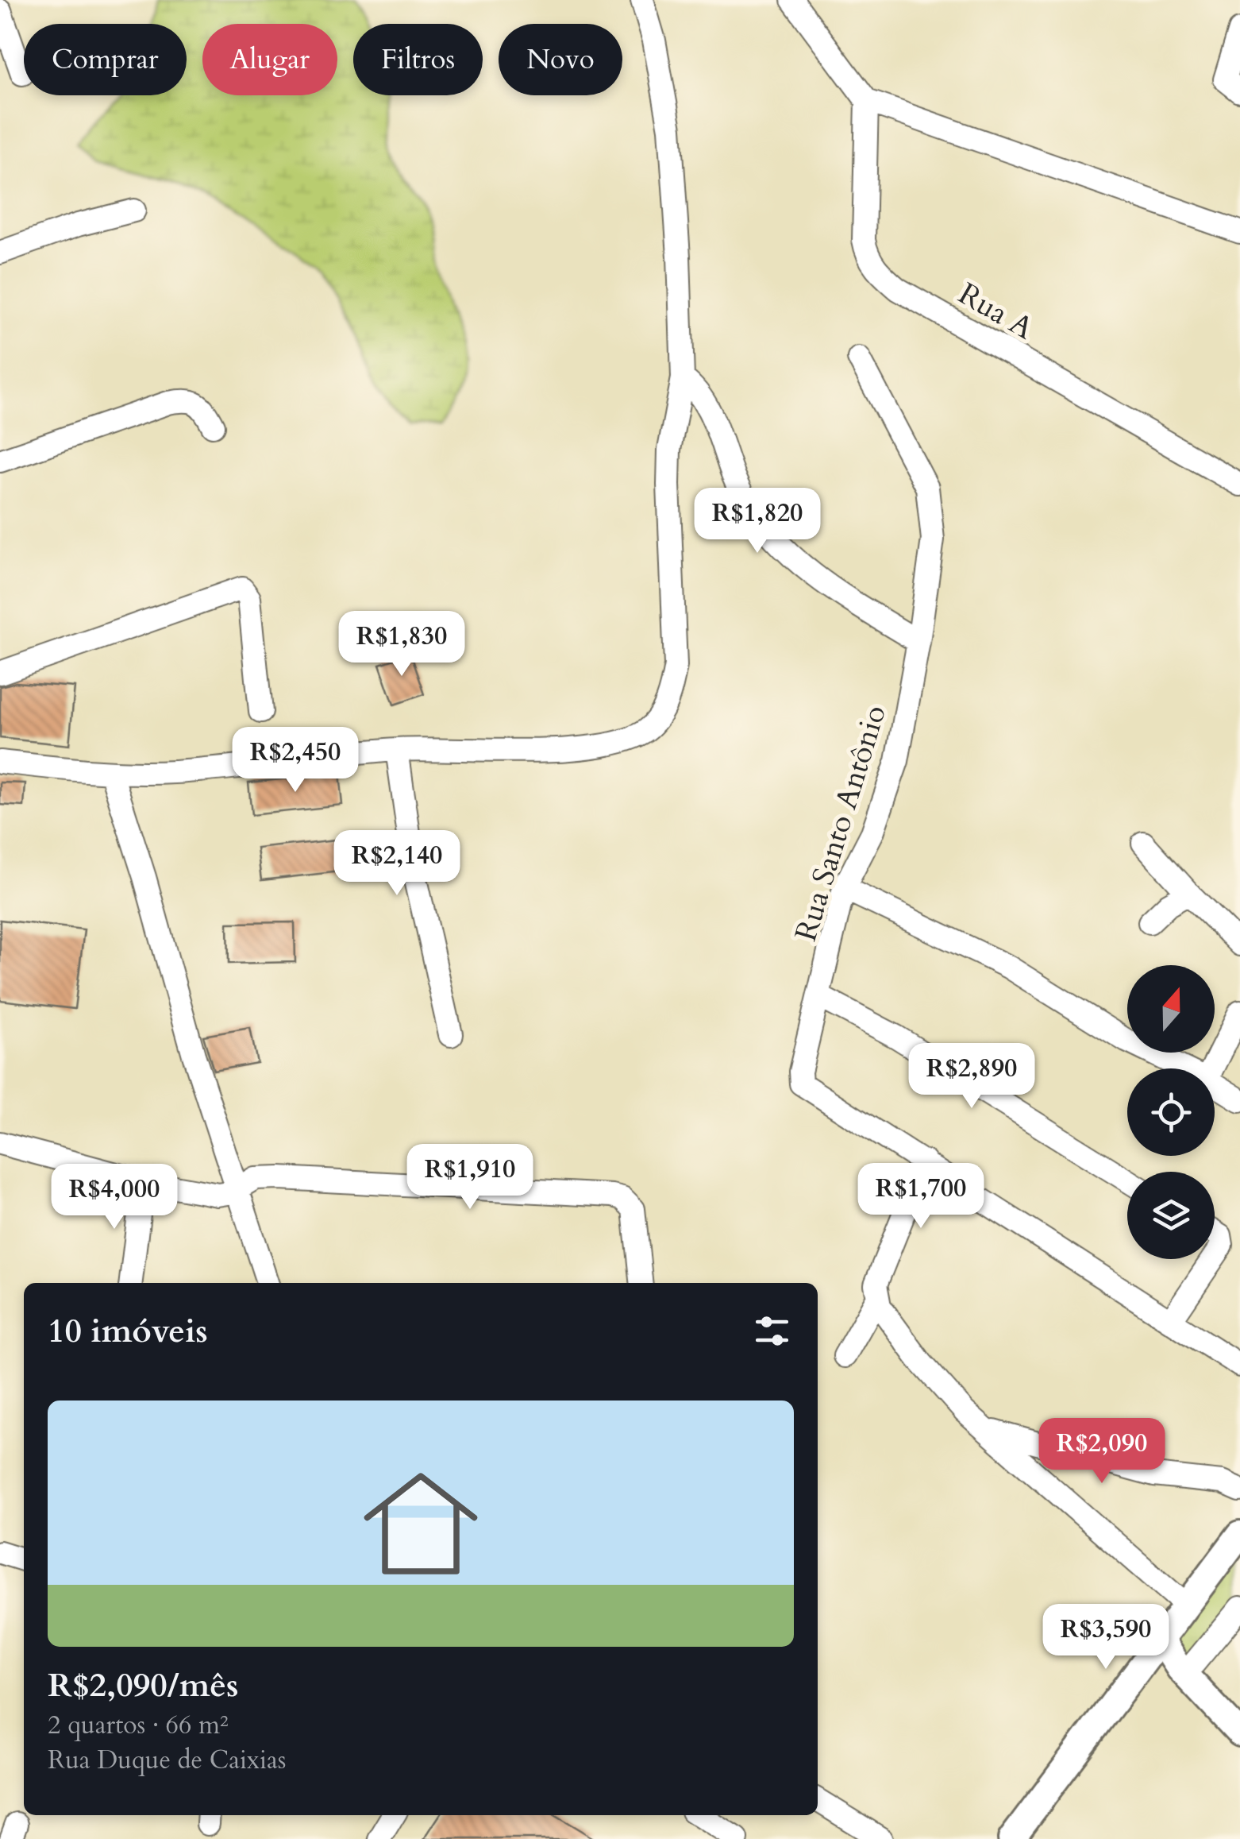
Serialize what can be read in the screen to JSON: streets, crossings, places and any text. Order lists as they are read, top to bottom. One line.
{"streets":{"street":["Rua A","Rua Santo Antônio"]},"north":"top","page":{"chip":["Comprar","Alugar","Filtros","Novo"],"price":["R$1,820","R$1,830","R$2,450","R$2,140","R$2,890","R$1,910","R$1,700","R$4,000","R$2,090","R$3,590"],"heading":"10 imóveis","list":[{"name":"R$2,090/mês","note":"2 quartos · 66 m² · Rua Duque de Caixias"}]}}
